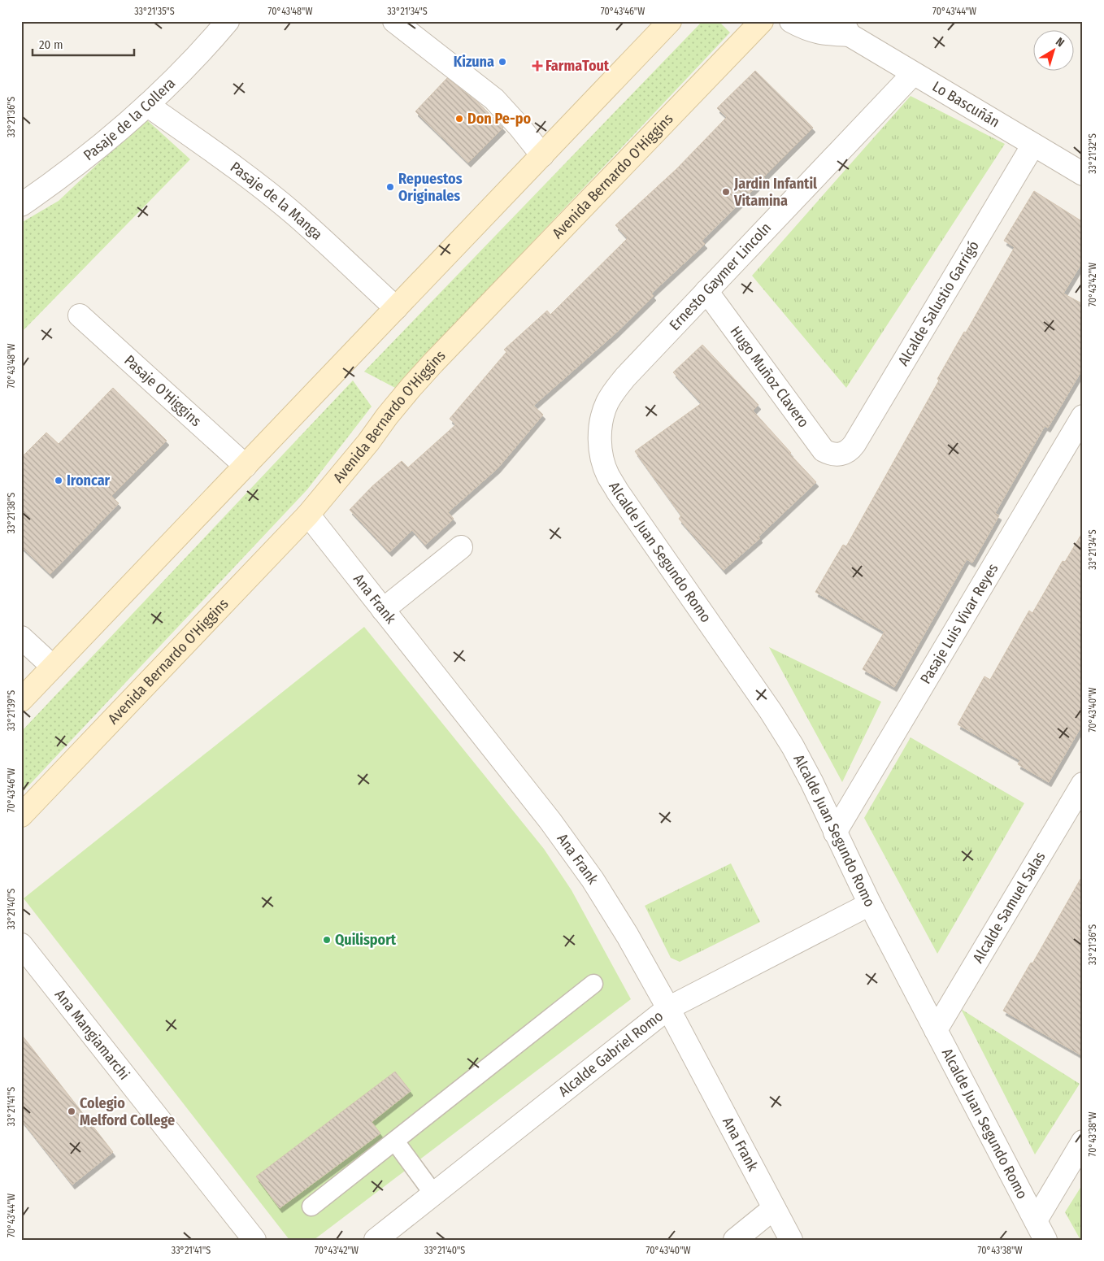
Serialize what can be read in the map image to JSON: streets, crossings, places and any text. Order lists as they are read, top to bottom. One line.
{"streets":{"main road":["Avenida Bernardo O'Higgins"],"street":["Lo Bascuñán","Pasaje de la Collera","Pasaje de la Manga","Ernesto Gaymer Lincoln","Alcalde Salustio Garrigó","Hugo Muñoz Clavero","Pasaje O'Higgins","Alcalde Juan Segundo Romo","Ana Frank","Pasaje Luis Vivar Reyes","Alcalde Samuel Salas","Ana Mangiamarchi","Alcalde Gabriel Romo"]},"crossings":[["Lo Bascuñán","Ernesto Gaymer Lincoln"],["Lo Bascuñán","Alcalde Salustio Garrigó"],["Pasaje de la Collera","Pasaje de la Manga"],["Avenida Bernardo O'Higgins","Ana Frank"],["Ernesto Gaymer Lincoln","Hugo Muñoz Clavero"],["Ernesto Gaymer Lincoln","Alcalde Juan Segundo Romo"],["Alcalde Salustio Garrigó","Hugo Muñoz Clavero"],["Alcalde Juan Segundo Romo","Pasaje Luis Vivar Reyes"],["Alcalde Juan Segundo Romo","Alcalde Samuel Salas"],["Alcalde Juan Segundo Romo","Alcalde Gabriel Romo"],["Ana Frank","Alcalde Gabriel Romo"]],"places":{"other":["Kizuna","Don Pe-po","Repuestos Originales","Jardin Infantil Vitamina","Ironcar","Quilisport","Colegio Melford College"],"health":["FarmaTout"]},"scale_bar":"20 m","north":"top right","coordinates":["33°21'35\"S","70°43'48\"W","33°21'34\"S","70°43'46\"W","70°43'44\"W","33°21'36\"S","33°21'32\"S","70°43'42\"W","33°21'38\"S","70°43'40\"W","33°21'39\"S","33°21'40\"S","33°21'41\"S","70°43'38\"W"]}
